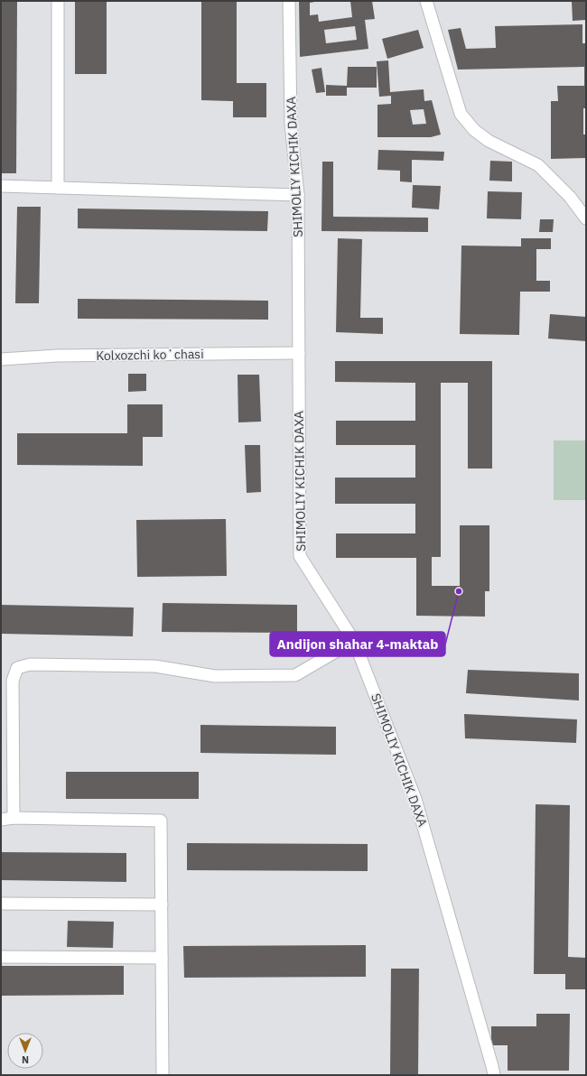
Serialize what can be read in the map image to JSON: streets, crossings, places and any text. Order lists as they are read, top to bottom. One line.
{"streets":{"street":["SHIMOLIY KICHIK DAXA","Kolxozchi koʻchasi"]},"crossings":[["SHIMOLIY KICHIK DAXA","Kolxozchi koʻchasi"]],"places":["Andijon shahar 4-maktab"],"north":"bottom"}
